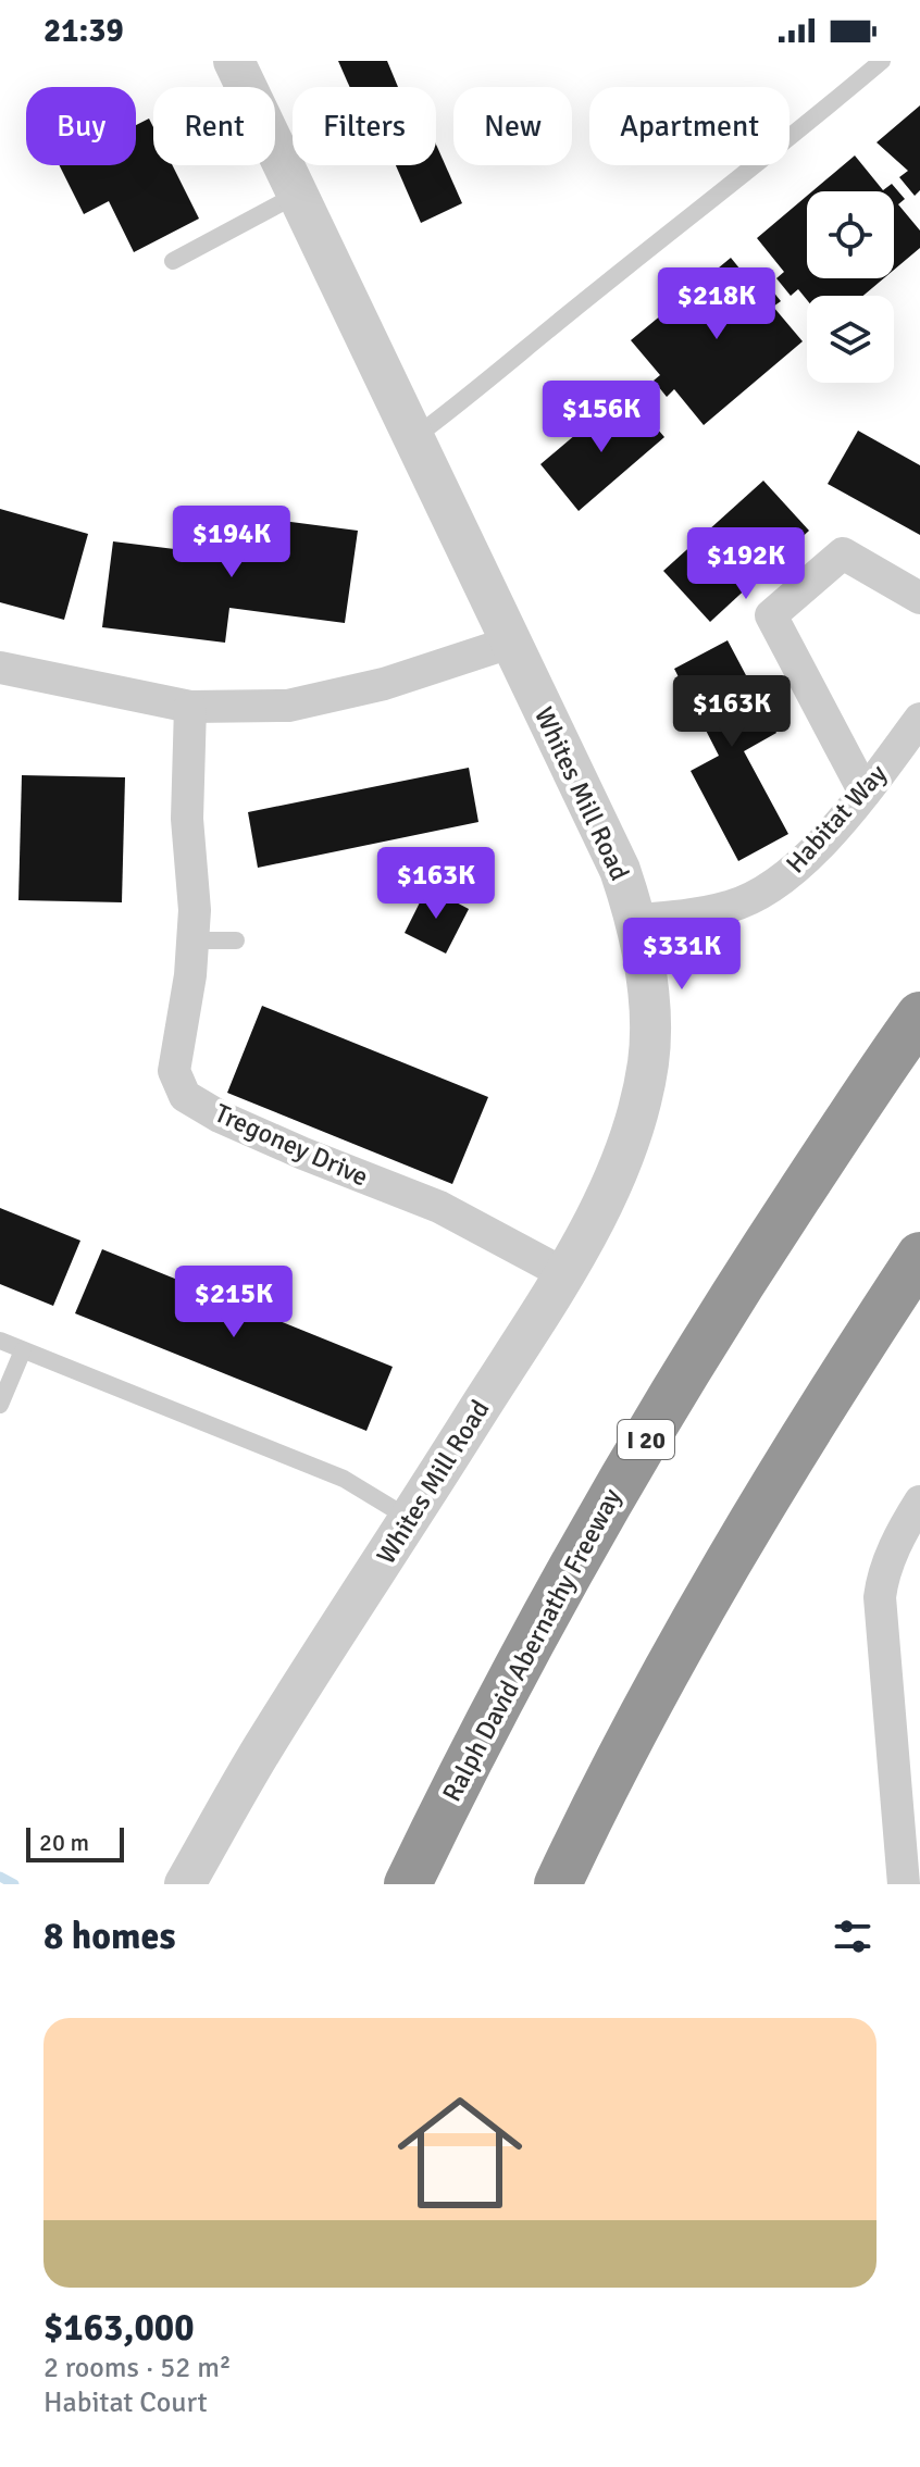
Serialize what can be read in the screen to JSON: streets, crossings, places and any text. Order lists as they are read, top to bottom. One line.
{"streets":{"highway":["I 20","Ralph David Abernathy Freeway"],"street":["Whites Mill Road","Habitat Way","Tregoney Drive"]},"crossings":[["Whites Mill Road","Habitat Way"],["Whites Mill Road","Tregoney Drive"]],"scale_bar":"20 m","page":{"status":"21:39","chip":["Buy","Rent","Filters","New","Apartment"],"price":["$218K","$156K","$194K","$192K","$163K","$163K","$331K","$215K"],"scale":"20 m","heading":"8 homes","list":[{"name":"$163,000","note":"2 rooms · 52 m² · Habitat Court"}]}}
